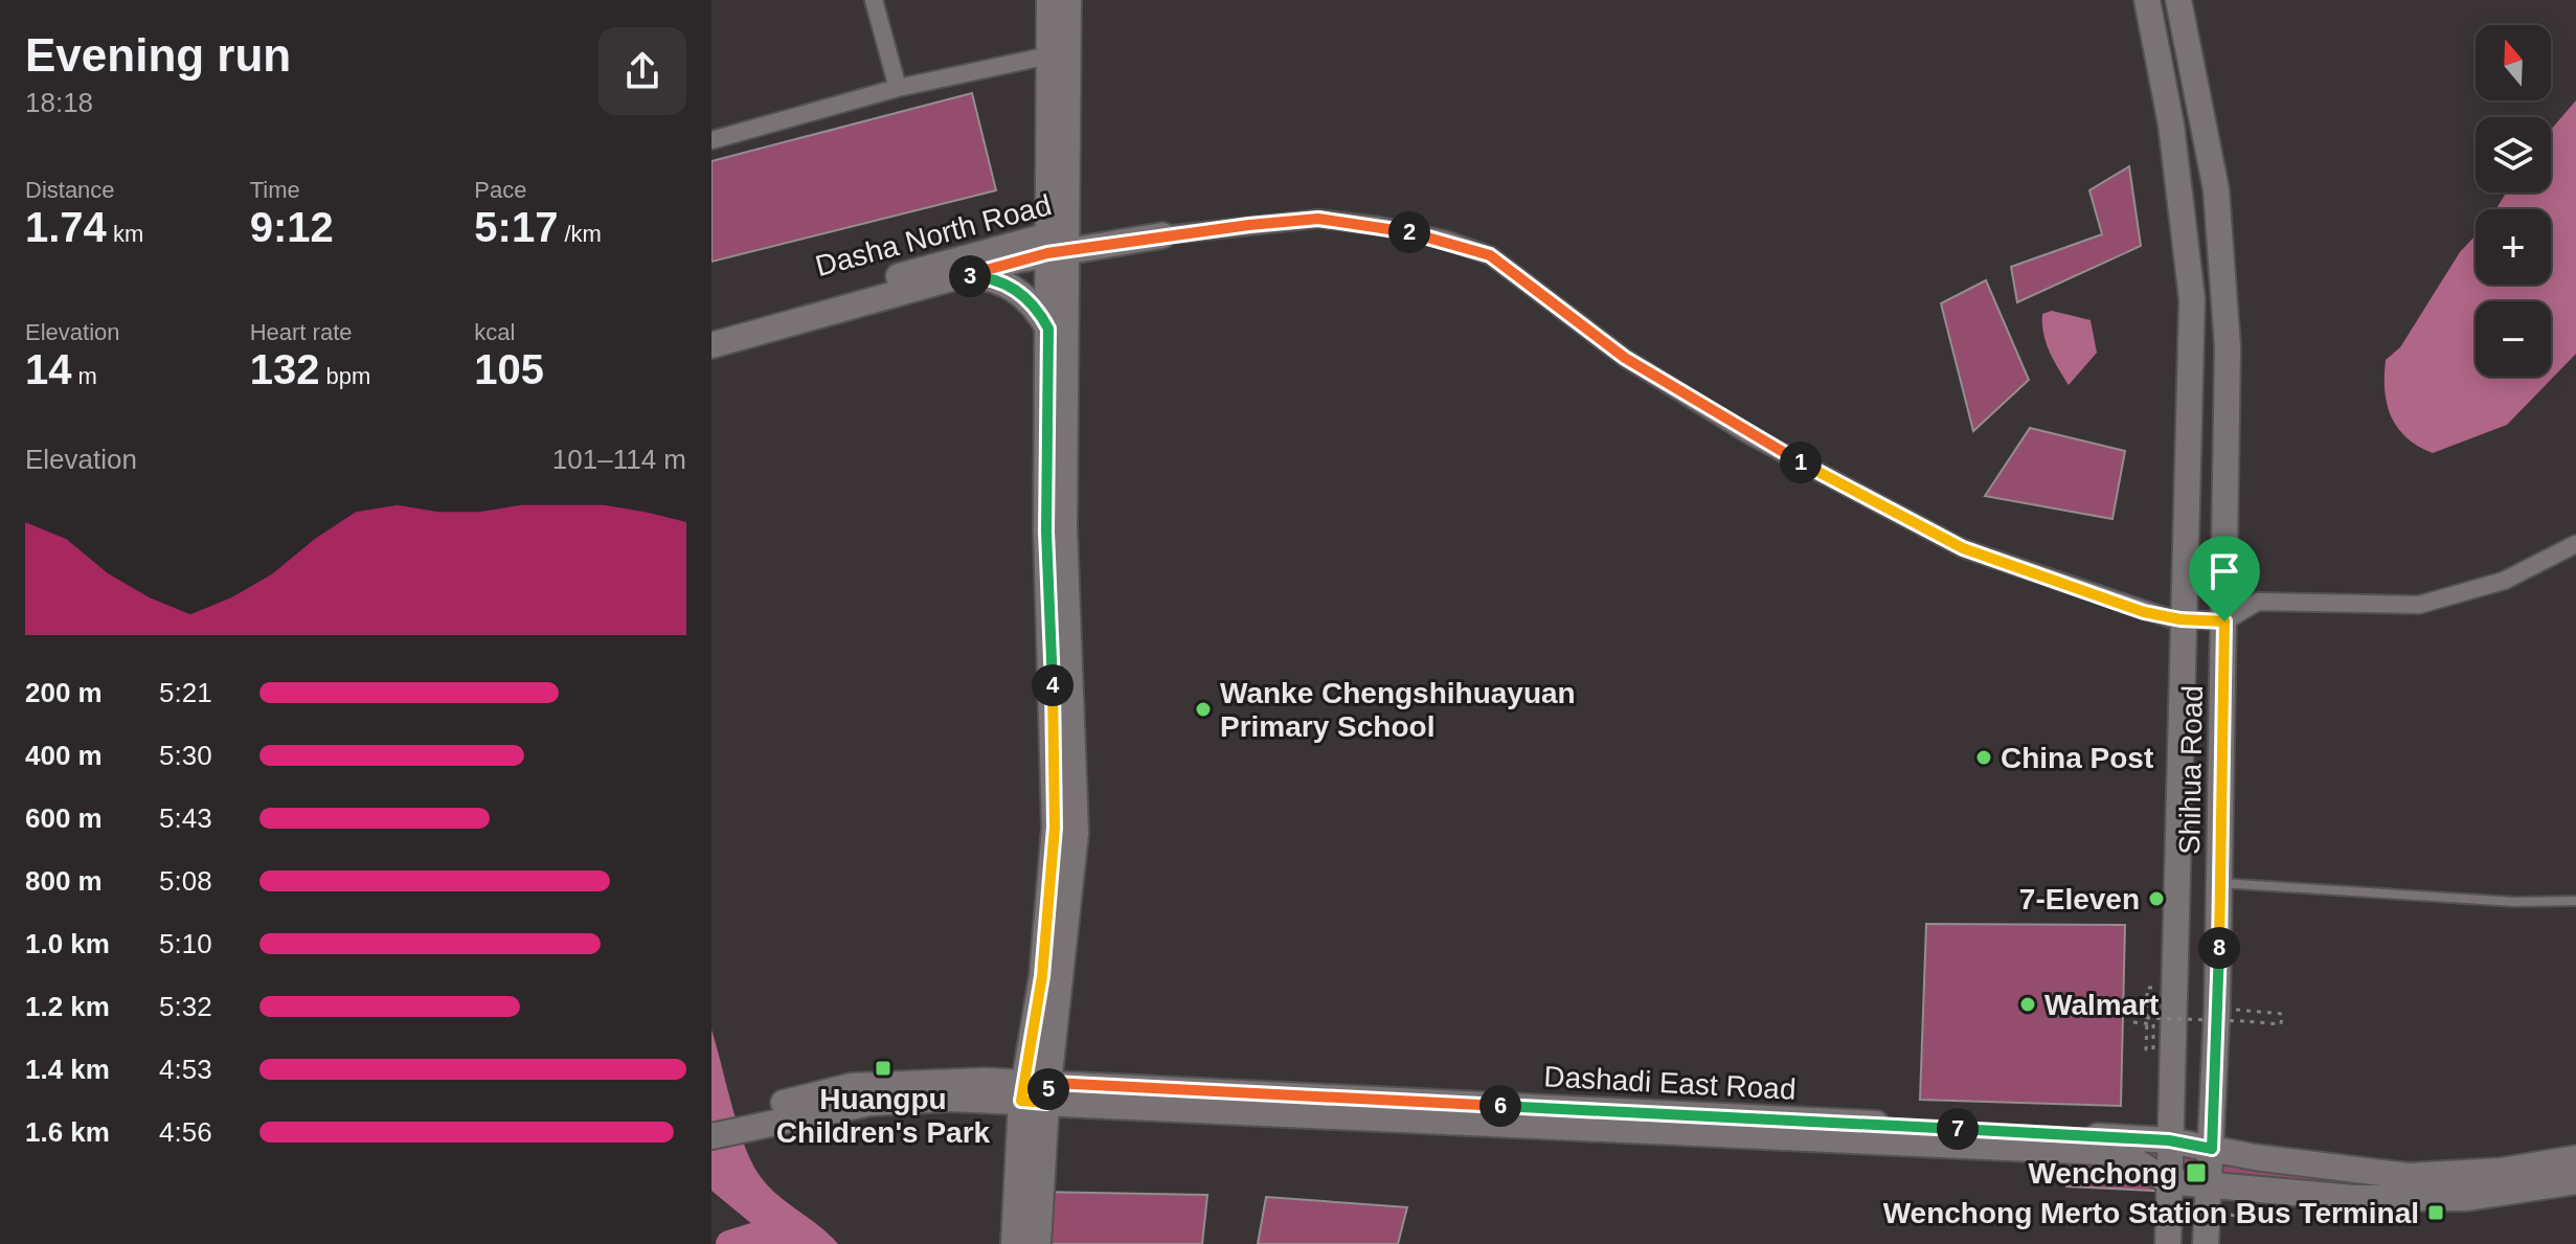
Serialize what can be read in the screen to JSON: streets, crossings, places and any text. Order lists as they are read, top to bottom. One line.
{"streets":{"main road":["Dasha North Road","Shihua Road","Dashadi East Road"]},"crossings":[["Shihua Road","Dashadi East Road"]],"places":{"other":["Wanke Chengshihuayuan Primary School","China Post","7-Eleven","Walmart"],"transit":["Huangpu Children's Park","Wenchong","Wenchong Merto Station Bus Terminal"]},"north":"top","page":{"heading":["Evening run","18:18"],"map_buttons":["+","−"],"stats":[["Distance","1.74 km"],["Time","9:12"],["Pace","5:17 /km"],["Elevation","14 m"],["Heart rate","132 bpm"],["kcal","105"]],"pins":["2","3","1","4","8","5","6","7"],"chart":["Elevation","101–114 m"],"list":[{"name":"200 m","note":"5:21"},{"name":"400 m","note":"5:30"},{"name":"600 m","note":"5:43"},{"name":"800 m","note":"5:08"},{"name":"1.0 km","note":"5:10"},{"name":"1.2 km","note":"5:32"},{"name":"1.4 km","note":"4:53"},{"name":"1.6 km","note":"4:56"}]}}
